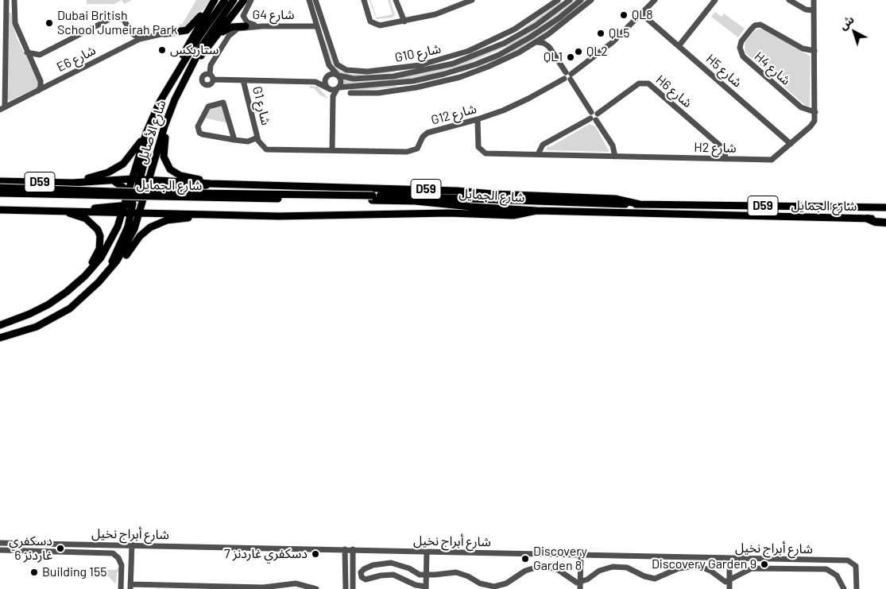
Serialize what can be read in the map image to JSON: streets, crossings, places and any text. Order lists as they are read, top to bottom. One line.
{"streets":{"main road":["شارع الأصايل","D59","شارع الجمايل"],"street":["G4 شارع","G10 شارع","E6 شارع","H4 شارع","H5 شارع","H6 شارع","G1 شارع","G12 شارع","H2 شارع","شارع أبراج نخيل"]},"crossings":[["G4 شارع","G1 شارع"],["H4 شارع","H2 شارع"],["H5 شارع","G12 شارع"],["H5 شارع","H2 شارع"],["H6 شارع","H2 شارع"],["G1 شارع","G12 شارع"],["G12 شارع","H2 شارع"],["شارع الأصايل","D59"],["D59","شارع الجمايل"]],"places":["QL8","Dubai British School Jumeirah Park","QL5","ستاربكس","QL2","QL1","دسكفري غاردنز 6","دسكفري غاردنز 7","Discovery Garden 8","Discovery Garden 9","Building 155"],"north":"top left"}
